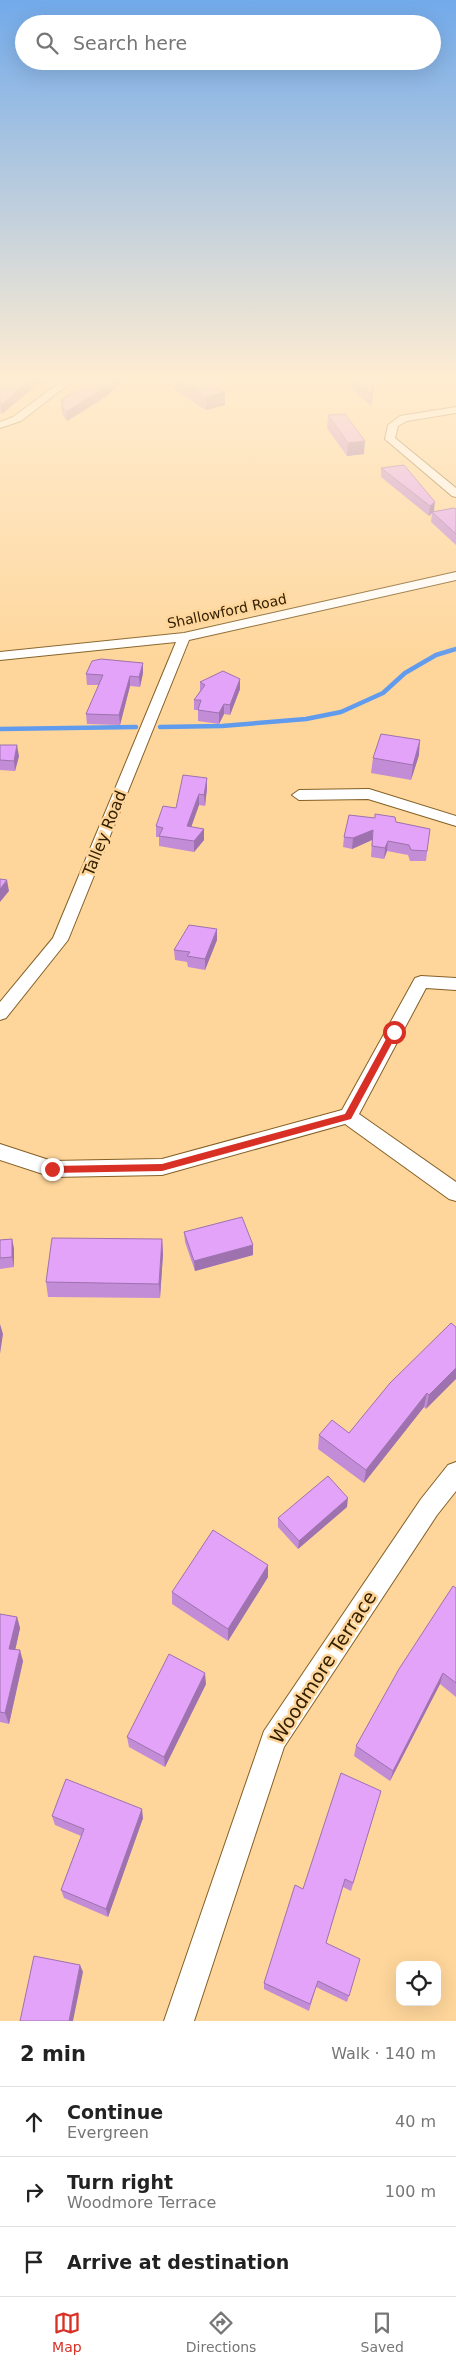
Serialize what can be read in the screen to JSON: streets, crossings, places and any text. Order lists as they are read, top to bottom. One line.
{"streets":{"street":["Shallowford Road","Talley Road","Woodmore Terrace"]},"crossings":[["Shallowford Road","Talley Road"]],"page":{"search":"Search here","heading":["2 min","Walk · 140 m"],"list":[["Continue","Evergreen","40 m"],["Turn right","Woodmore Terrace","100 m"],"Arrive at destination"],"nav":["Map","Directions","Saved"]}}
